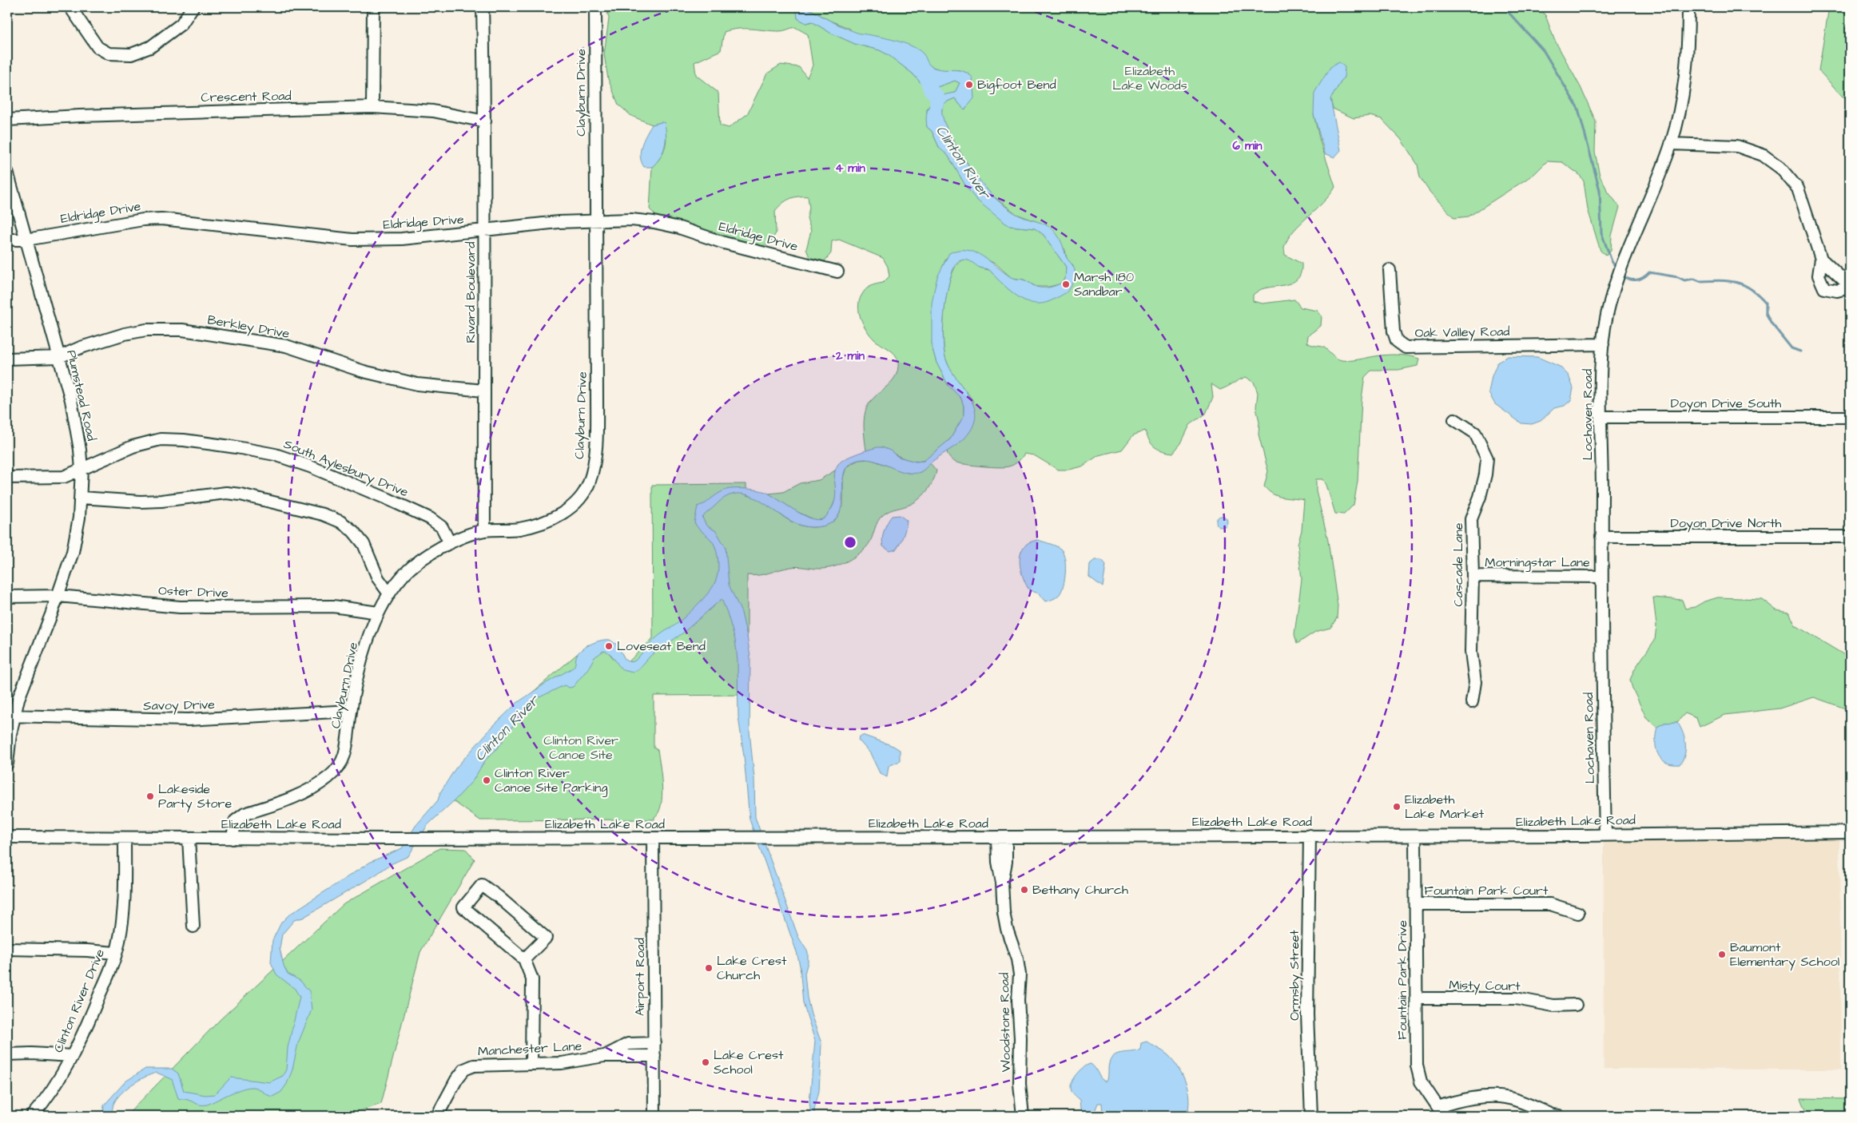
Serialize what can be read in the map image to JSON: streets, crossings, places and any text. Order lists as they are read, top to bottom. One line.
{"streets":{"street":["Clayburn Drive","Crescent Road","Eldridge Drive","Rivard Boulevard","Berkley Drive","Oak Valley Road","Plumstead Road","Doyon Drive South","Lochaven Road","South Aylesbury Drive","Doyon Drive North","Morningstar Lane","Cascade Lane","Oster Drive","Savoy Drive","Elizabeth Lake Road","Fountain Park Court","Ormsby Street","Airport Road","Fountain Park Drive","Misty Court","Clinton River Drive","Woodstone Road","Manchester Lane"]},"crossings":[["Clayburn Drive","Eldridge Drive"],["Clayburn Drive","Rivard Boulevard"],["Clayburn Drive","South Aylesbury Drive"],["Clayburn Drive","Oster Drive"],["Clayburn Drive","Savoy Drive"],["Clayburn Drive","Elizabeth Lake Road"],["Crescent Road","Rivard Boulevard"],["Eldridge Drive","Rivard Boulevard"],["Eldridge Drive","Plumstead Road"],["Rivard Boulevard","Berkley Drive"],["Berkley Drive","Plumstead Road"],["Oak Valley Road","Lochaven Road"],["Plumstead Road","South Aylesbury Drive"],["Plumstead Road","Oster Drive"],["Plumstead Road","Savoy Drive"],["Doyon Drive South","Lochaven Road"],["Lochaven Road","Doyon Drive North"],["Lochaven Road","Morningstar Lane"],["Lochaven Road","Elizabeth Lake Road"],["Morningstar Lane","Cascade Lane"],["Elizabeth Lake Road","Ormsby Street"],["Elizabeth Lake Road","Airport Road"],["Elizabeth Lake Road","Fountain Park Drive"],["Elizabeth Lake Road","Clinton River Drive"],["Elizabeth Lake Road","Woodstone Road"],["Fountain Park Court","Fountain Park Drive"],["Airport Road","Manchester Lane"],["Fountain Park Drive","Misty Court"]],"water":["Clinton River"],"parks":["Elizabeth Lake Woods","Clinton River Canoe Site"],"places":["Bigfoot Bend","Marsh 180 Sandbar","Loveseat Bend","Clinton River Canoe Site Parking","Lakeside Party Store","Elizabeth Lake Market","Bethany Church","Baumont Elementary School","Lake Crest Church","Lake Crest School"],"rings":["6 min","4 min","2 min"]}
